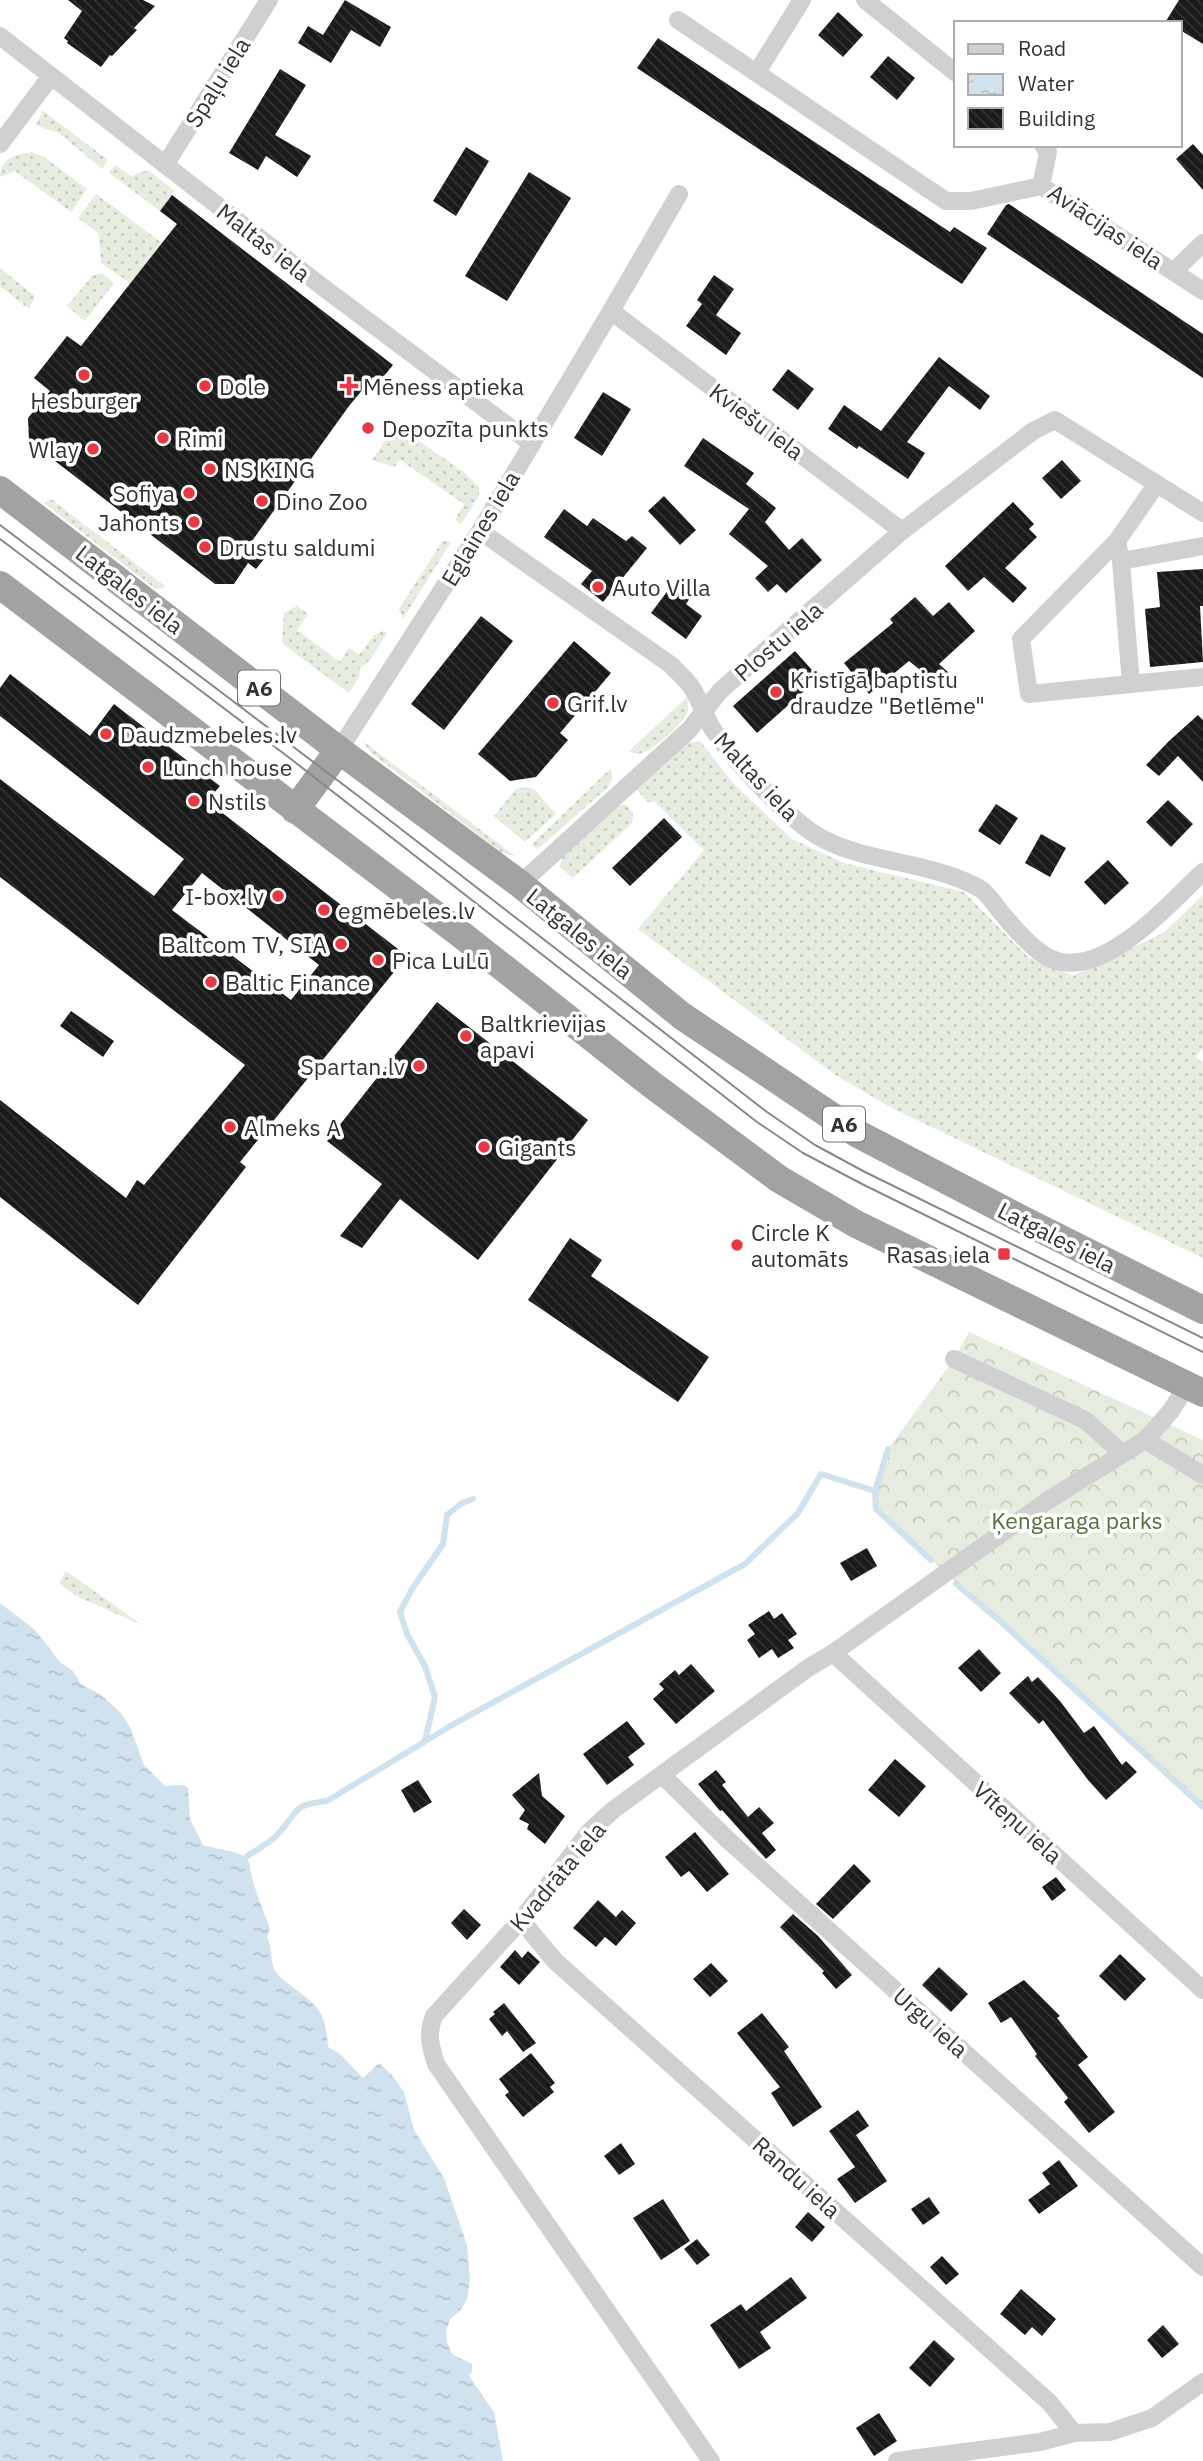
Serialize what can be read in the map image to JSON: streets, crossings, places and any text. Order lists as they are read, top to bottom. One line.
{"streets":{"highway":["Latgales iela","A6"],"street":["Spaļu iela","Aviācijas iela","Maltas iela","Kviešu iela","Eglaines iela","Plostu iela","Vīteņu iela","Kvadrāta iela","Urgu iela","Randu iela"]},"crossings":[["Spaļu iela","Maltas iela"],["Maltas iela","Eglaines iela"],["Maltas iela","Plostu iela"],["Kviešu iela","Eglaines iela"],["Kviešu iela","Plostu iela"],["Eglaines iela","Latgales iela"],["Latgales iela","Plostu iela"],["Vīteņu iela","Kvadrāta iela"],["Kvadrāta iela","Urgu iela"],["Kvadrāta iela","Randu iela"]],"parks":["Ķengaraga parks"],"places":{"other":["Hesburger","Dole","Depozīta punkts","Rimi","Wlay","NS KING","Sofiya","Dino Zoo","Jahonts","Drustu saldumi","Auto Villa","Kristīgā baptistu draudze \"Betlēme\"","Grif.lv","Daudzmebeles.lv","Lunch house","Nstils","I-box.lv","egmēbeles.lv","Baltcom TV, SIA","Pica LuLū","Baltic Finance","Baltkrievijas apavi","Spartan.lv","Almeks A","Gigants","Circle K automāts"],"health":["Mēness aptieka"],"transit":["Rasas iela"]},"legend":["Road","Water","Building"]}
